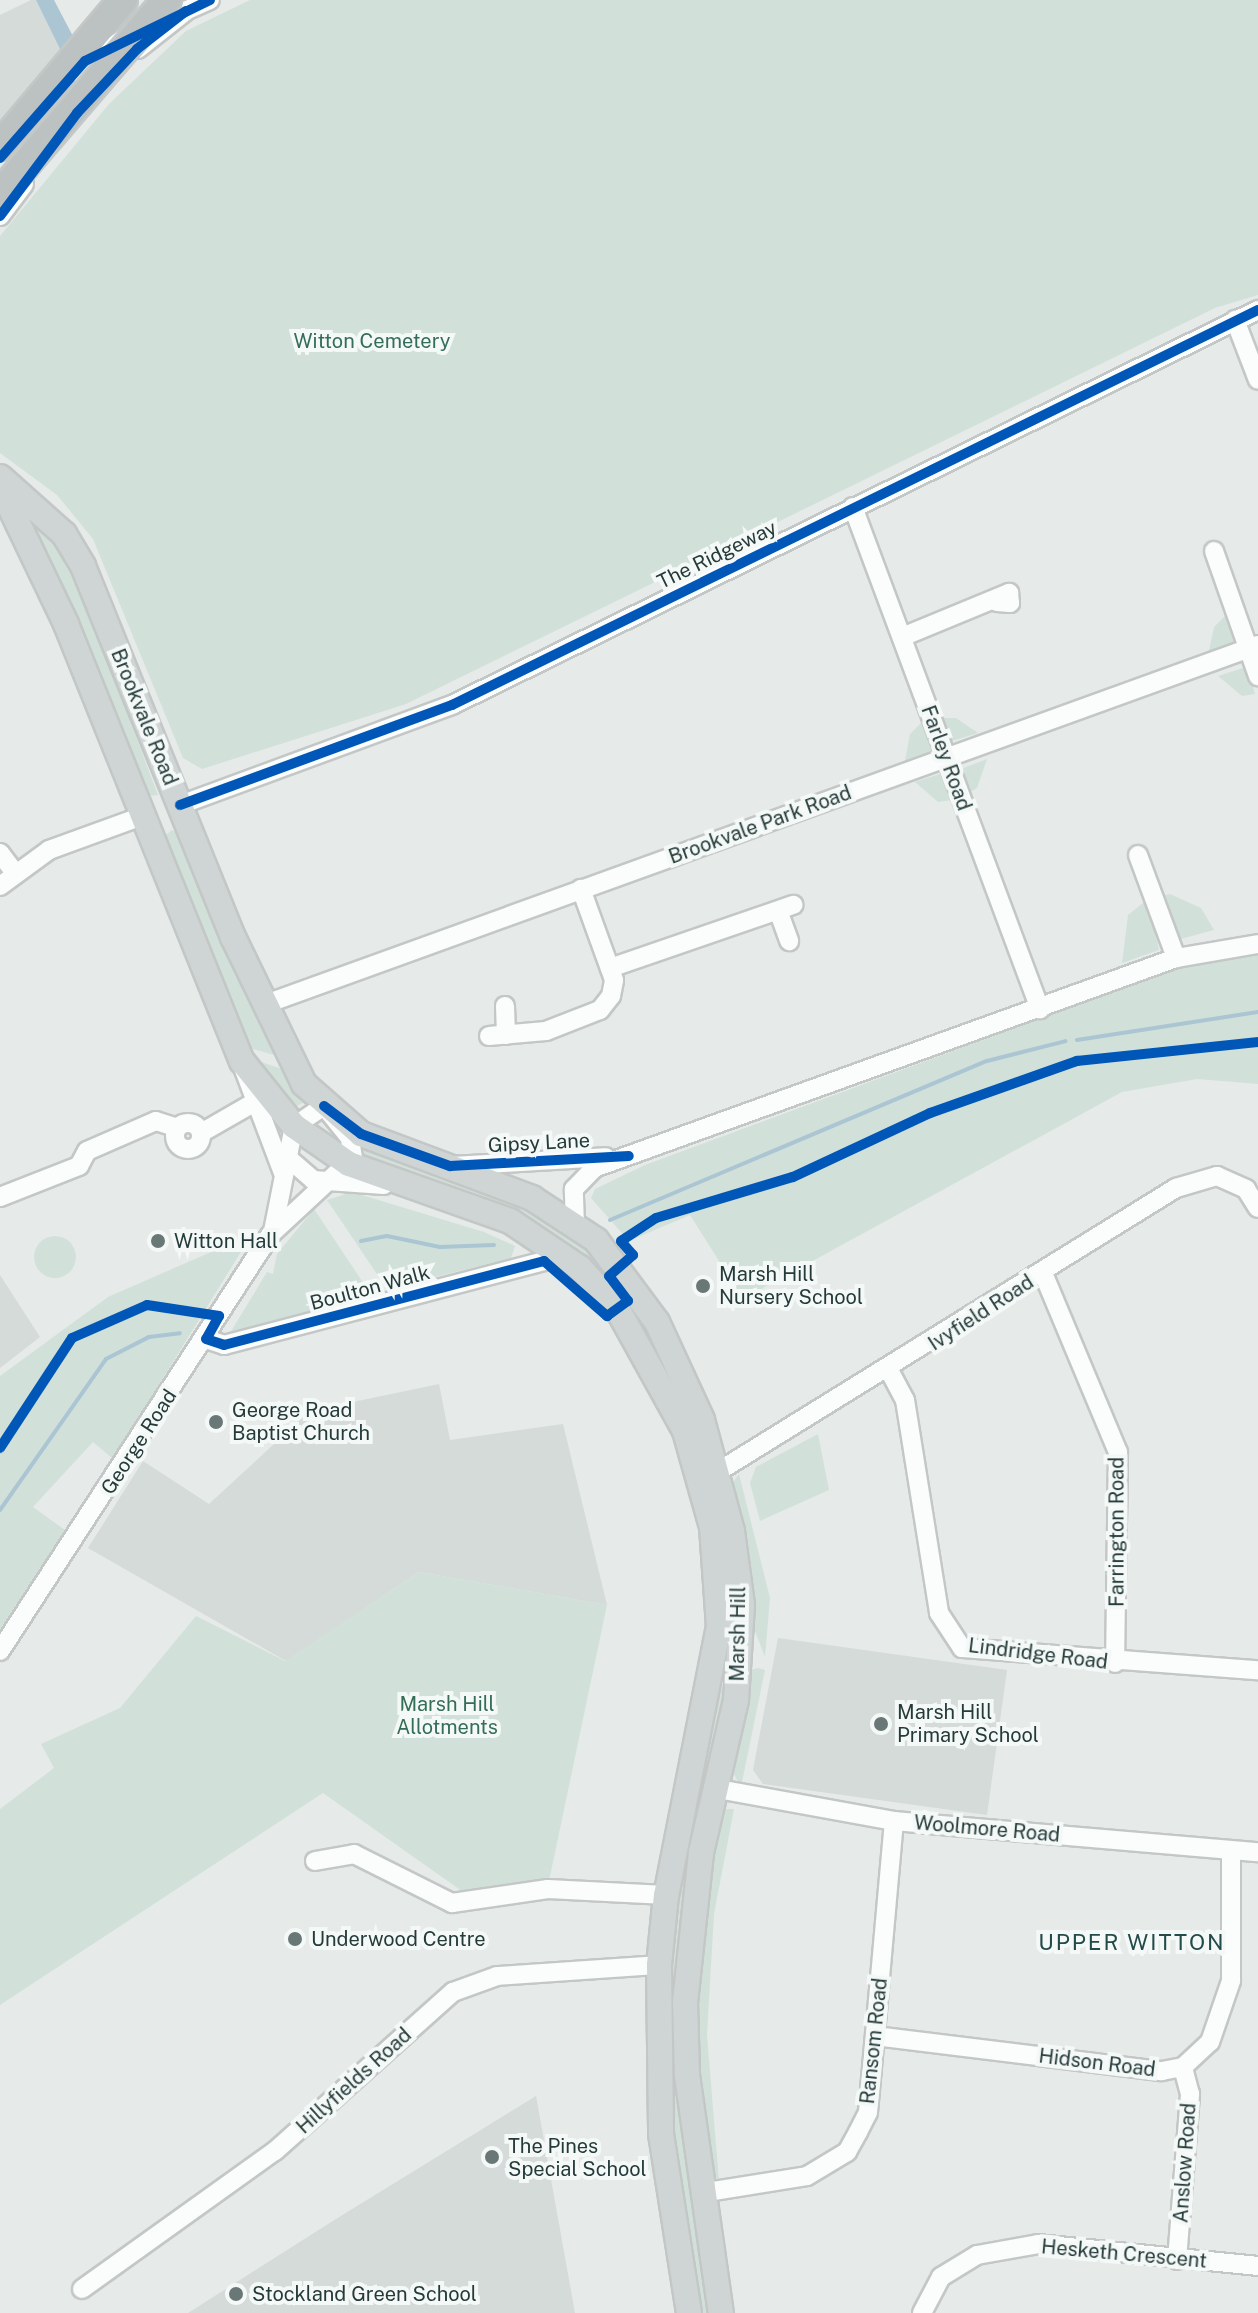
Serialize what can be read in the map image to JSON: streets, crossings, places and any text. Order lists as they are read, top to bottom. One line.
{"streets":{"main road":["Brookvale Road","Marsh Hill"],"street":["The Ridgeway","Farley Road","Brookvale Park Road","Gipsy Lane","Boulton Walk","Ivyfield Road","George Road","Farrington Road","Lindridge Road","Woolmore Road","Ransom Road","Hidson Road","Hillyfields Road","Anslow Road","Hesketh Crescent"]},"crossings":[["The Ridgeway","Brookvale Road"],["The Ridgeway","Farley Road"],["Brookvale Road","Brookvale Park Road"],["Brookvale Road","George Road"],["Brookvale Road","Marsh Hill"],["Farley Road","Brookvale Park Road"],["Farley Road","Gipsy Lane"],["Gipsy Lane","Marsh Hill"],["Boulton Walk","George Road"],["Ivyfield Road","Farrington Road"],["Ivyfield Road","Marsh Hill"],["Ivyfield Road","Lindridge Road"],["George Road","Marsh Hill"],["Farrington Road","Lindridge Road"],["Marsh Hill","Woolmore Road"],["Marsh Hill","Ransom Road"],["Marsh Hill","Hillyfields Road"],["Woolmore Road","Ransom Road"],["Woolmore Road","Hidson Road"],["Ransom Road","Hidson Road"],["Hidson Road","Anslow Road"],["Anslow Road","Hesketh Crescent"]],"districts":["UPPER WITTON"],"parks":["Witton Cemetery","Marsh Hill Allotments"],"places":["Witton Hall","Marsh Hill Nursery School","George Road Baptist Church","Marsh Hill Primary School","Underwood Centre","The Pines Special School","Stockland Green School"]}
